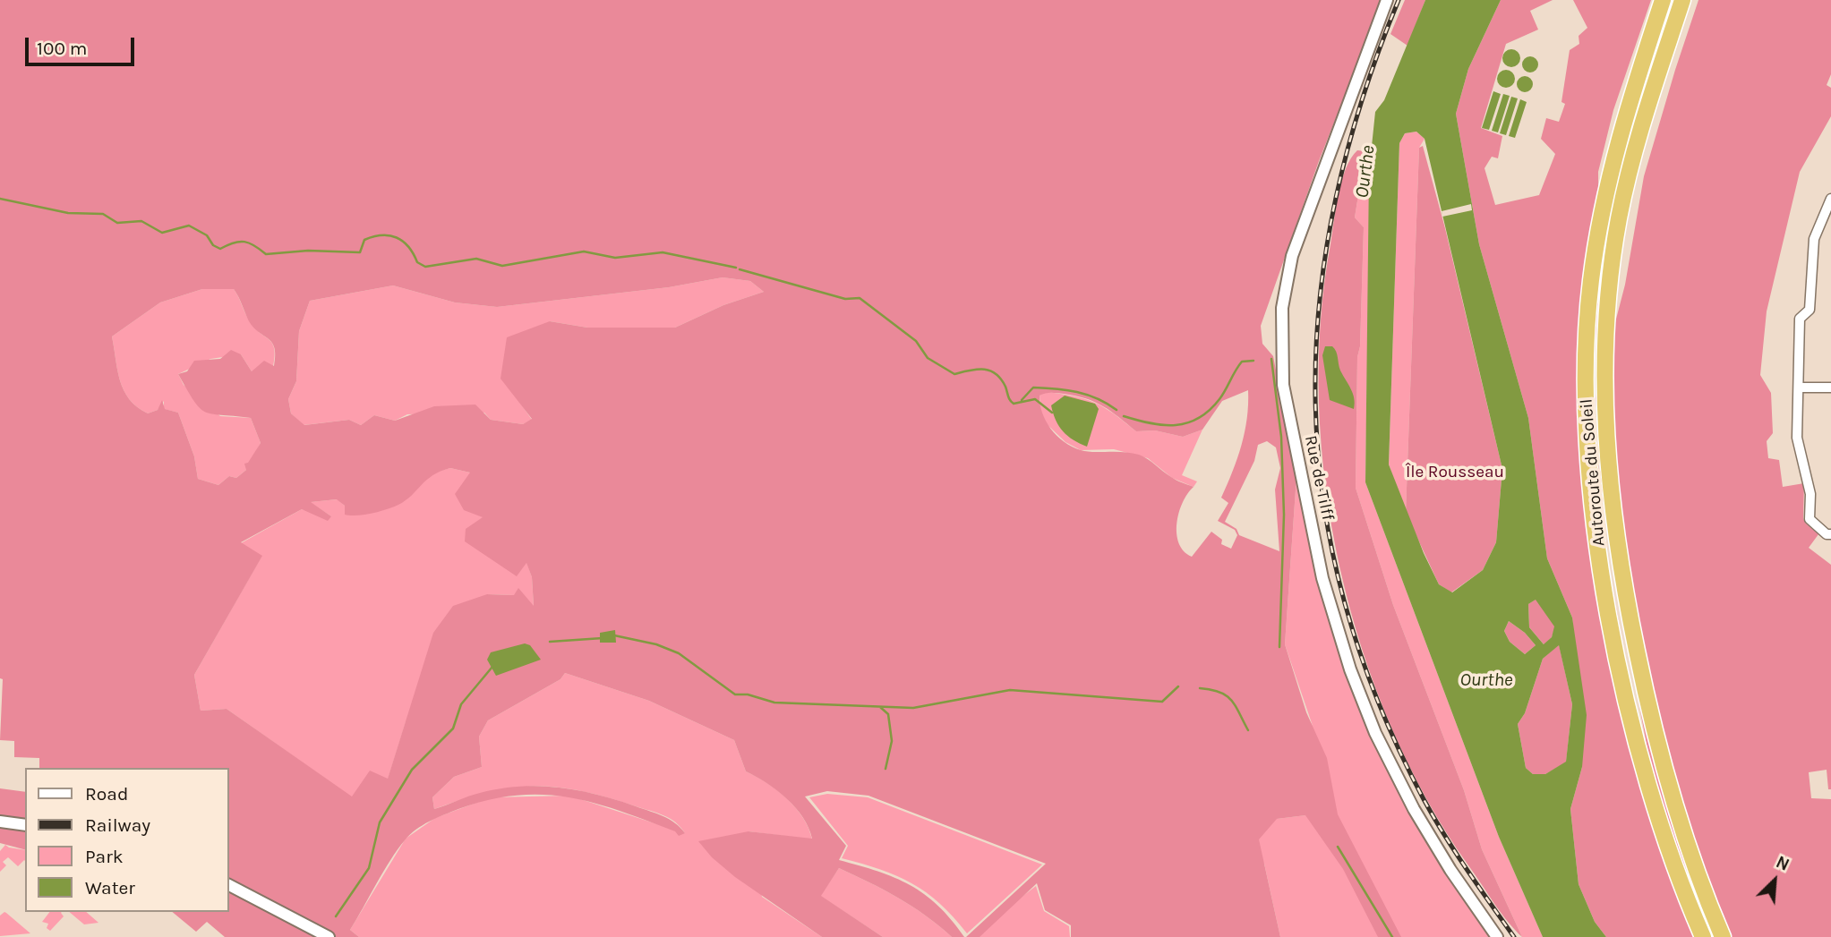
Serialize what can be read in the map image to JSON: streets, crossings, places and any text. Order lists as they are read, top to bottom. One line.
{"streets":{"highway":["Autoroute du Soleil"],"main road":["Rue de Tilff"]},"water":["Ourthe"],"parks":["Île Rousseau"],"legend":["Road","Railway","Park","Water"],"scale_bar":"100 m","north":"top right"}
